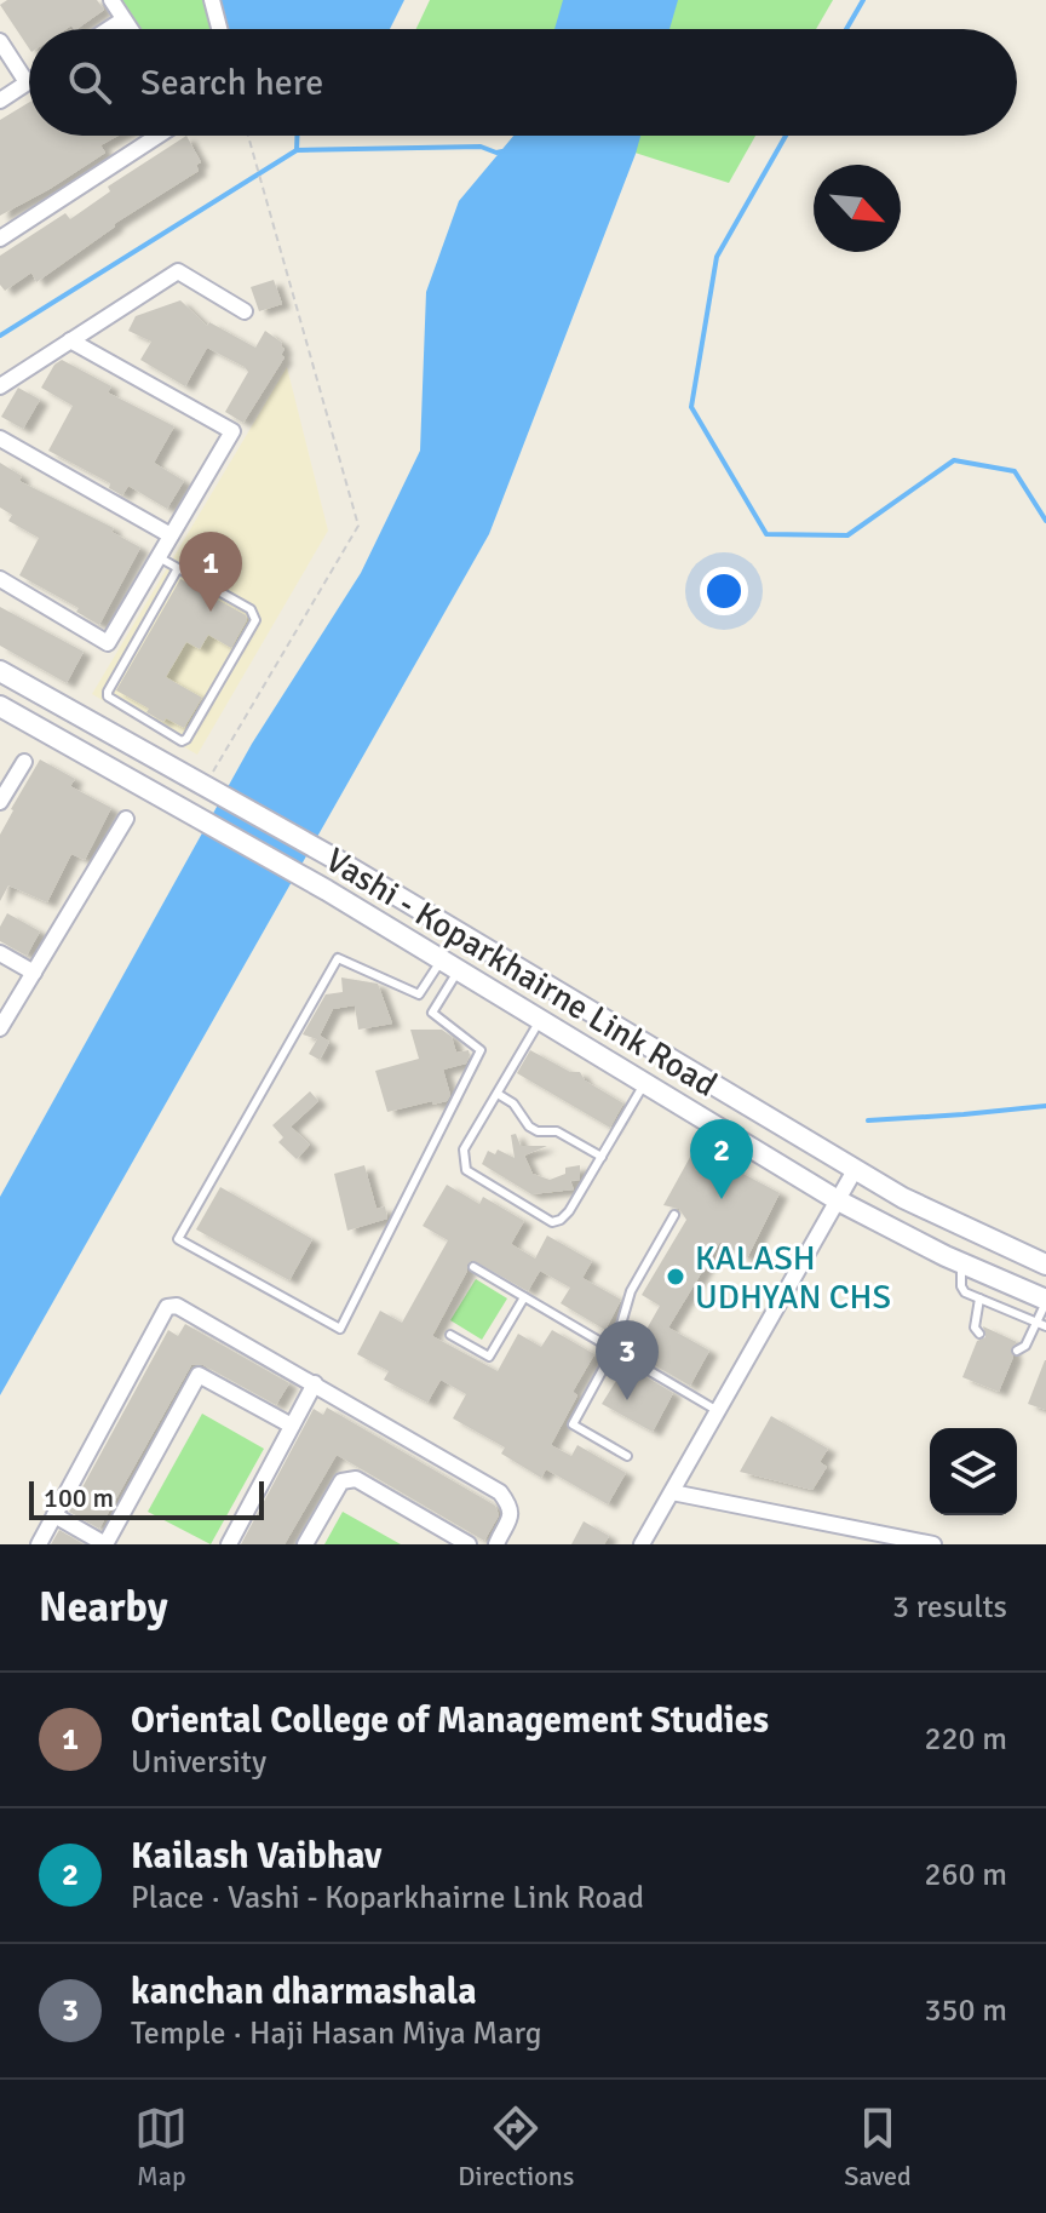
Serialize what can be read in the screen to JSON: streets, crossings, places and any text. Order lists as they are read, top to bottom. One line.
{"streets":{"main road":["Vashi - Koparkhairne Link Road"]},"places":["KALASH UDHYAN CHS"],"scale_bar":"100 m","north":"bottom right","page":{"search":"Search here","pins":["1","2","3"],"scale":"100 m","heading":["Nearby","3 results"],"list":[{"mark":"1","name":"Oriental College of Management Studies","note":"University","value":"220 m"},{"mark":"2","name":"Kailash Vaibhav","note":"Place · Vashi - Koparkhairne Link Road","value":"260 m"},{"mark":"3","name":"kanchan dharmashala","note":"Temple · Haji Hasan Miya Marg","value":"350 m"}],"nav":["Map","Directions","Saved"]}}
